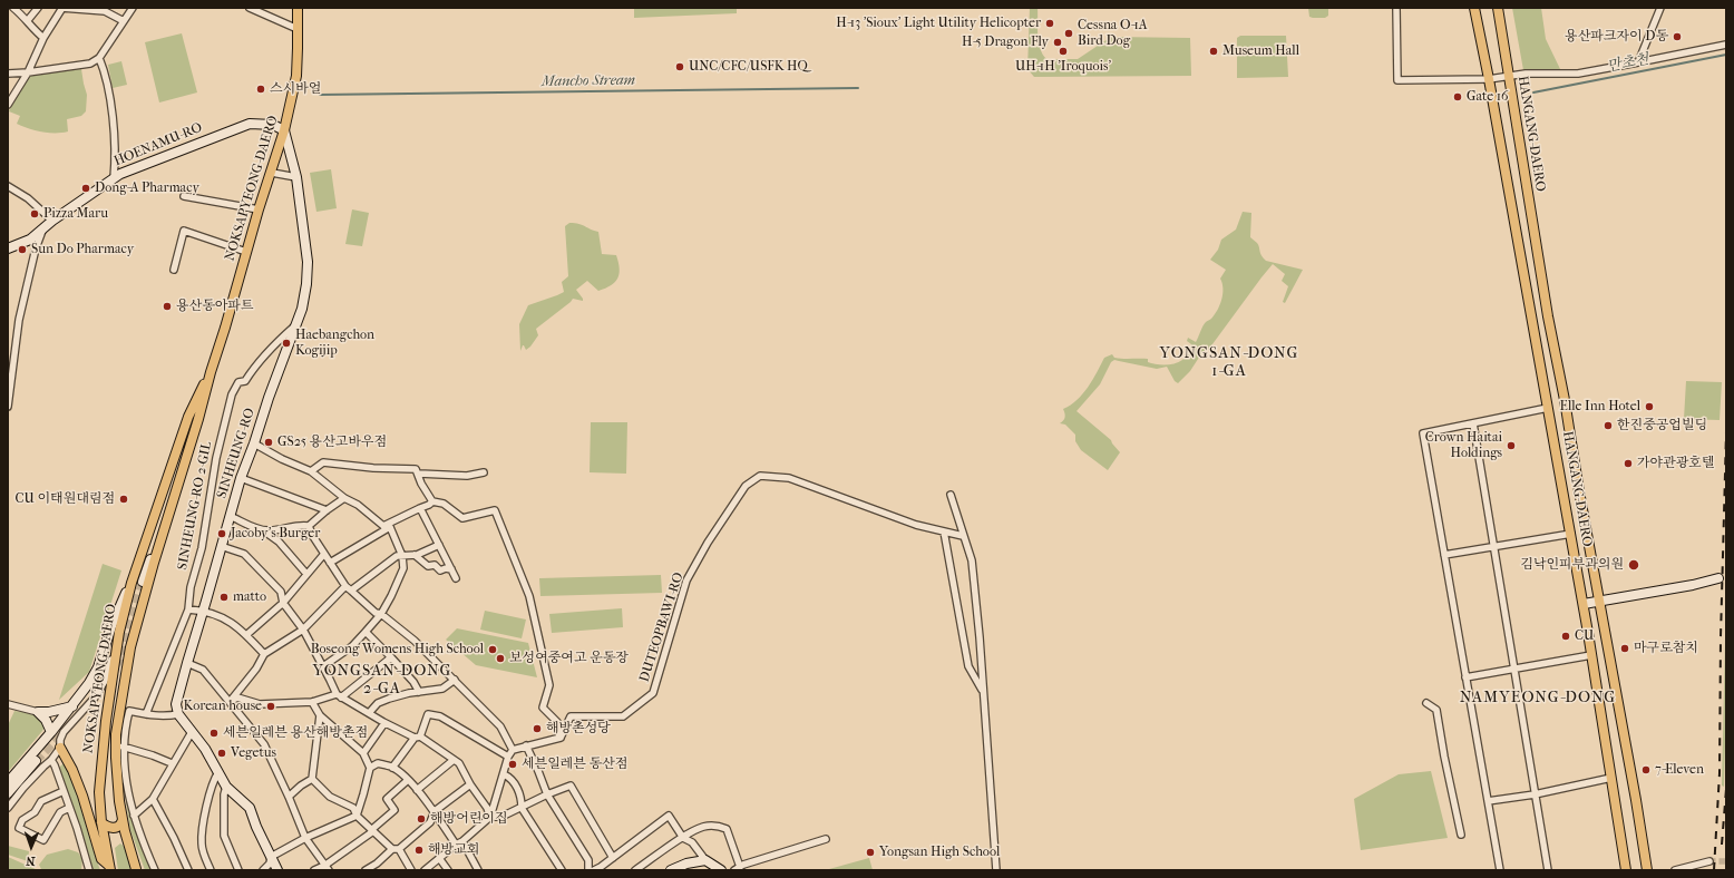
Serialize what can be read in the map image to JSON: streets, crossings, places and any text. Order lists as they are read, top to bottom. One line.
{"streets":{"main road":["HANGANG-DAERO","HOENAMU-RO","NOKSAPYEONG-DAERO","SINHEUNG-RO"],"street":["SINHEUNG-RO 2-GIL","DUTEOPBAWI-RO"]},"crossings":[["HOENAMU-RO","NOKSAPYEONG-DAERO"],["HOENAMU-RO","SINHEUNG-RO"],["NOKSAPYEONG-DAERO","SINHEUNG-RO"],["SINHEUNG-RO","SINHEUNG-RO 2-GIL"]],"districts":["YONGSAN-DONG 1-GA","YONGSAN-DONG 2-GA","NAMYEONG-DONG"],"water":["만초천","Mancho Stream"],"places":["H-13 'Sioux' Light Utility Helicopter","Cessna O-1A Bird Dog","용산파크자이 D동","H-5 Dragon Fly","UH-1H 'Iroquois'","Museum Hall","UNC/CFC/USFK HQ","스시바얼","Gate 16","Dong-A Pharmacy","Pizza Maru","Sun Do Pharmacy","용산동아파트","Haebangchon Kogijip","Elle Inn Hotel","한진중공업빌딩","GS25 용산고바우점","Crown Haitai Holdings","가야관광호텔","CU 이태원대림점","Jacoby's Burger","김낙인피부과의원","matto","CU","마구로참치","Boseong Womens High School","보성여중여고 운동장","Korean house","해방촌성당","세븐일레븐 용산해방촌점","Vegetus","세븐일레븐 동산점","7-Eleven","해방어린이집","해방교회","Yongsan High School"],"north":"bottom"}
